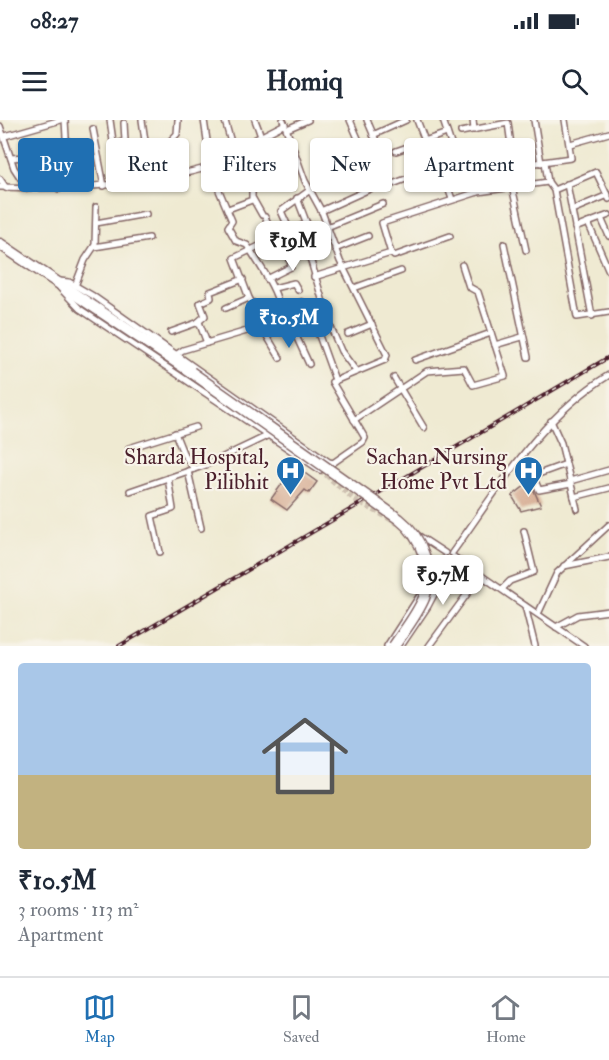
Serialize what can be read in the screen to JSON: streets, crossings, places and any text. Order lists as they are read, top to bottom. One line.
{"places":{"hospital":["Sharda Hospital, Pilibhit","Sachan Nursing Home Pvt Ltd"]},"page":{"status":"08:27","header":"Homiq","chip":["Buy","Rent","Filters","New","Apartment"],"price":["₹19M","₹10.5M","₹9.7M"],"list":[{"name":"₹10.5M","note":"3 rooms · 113 m² · Apartment"}],"tabs":["Map","Saved","Home"]}}
